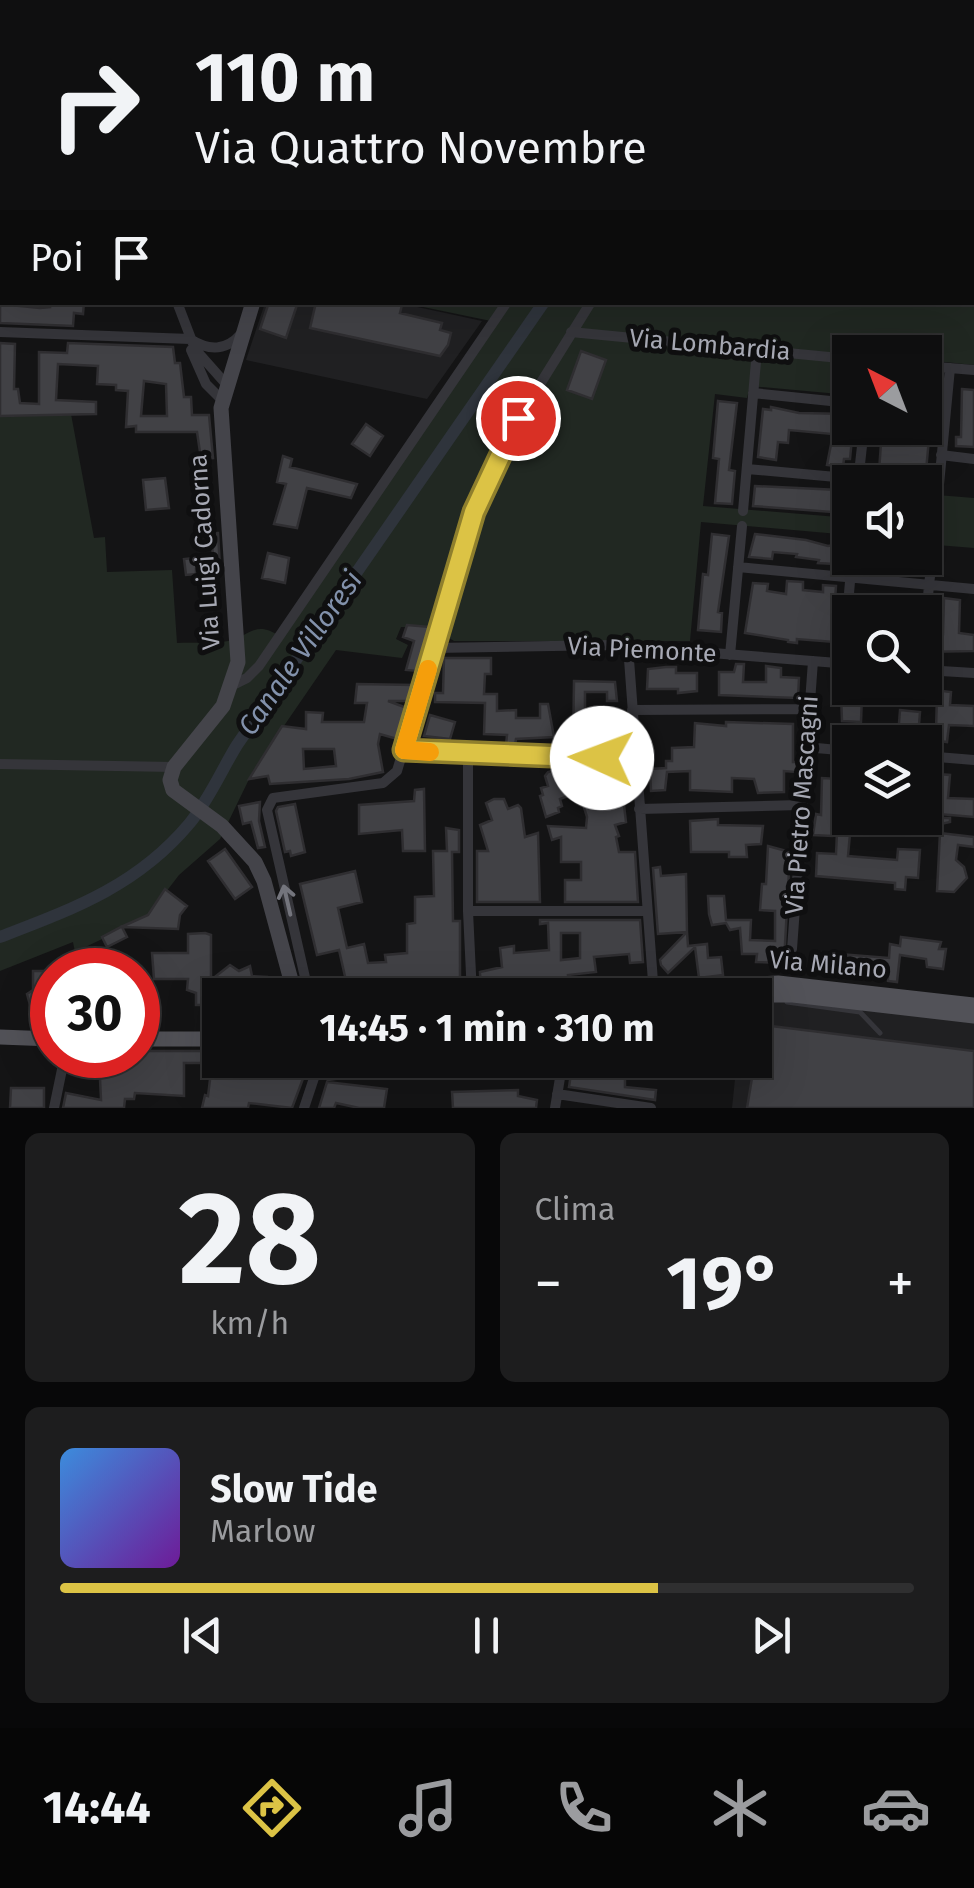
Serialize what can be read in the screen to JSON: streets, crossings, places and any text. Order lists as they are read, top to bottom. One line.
{"streets":{"main road":["Via Milano"],"street":["Via Lombardia","Via Luigi Cadorna","Via Piemonte","Via Pietro Mascagni"]},"crossings":[["Via Piemonte","Via Pietro Mascagni"]],"water":["Canale Villoresi"],"north":"top left","page":{"turn":["110 m","Via Quattro Novembre"],"then":"Poi","limit":"30","trip":"14:45 · 1 min · 310 m","tile":[["28","km/h"],"Clima"],"heat":["−","19°","+"],"song":["Slow Tide","Marlow"],"tabs":"14:44"}}
